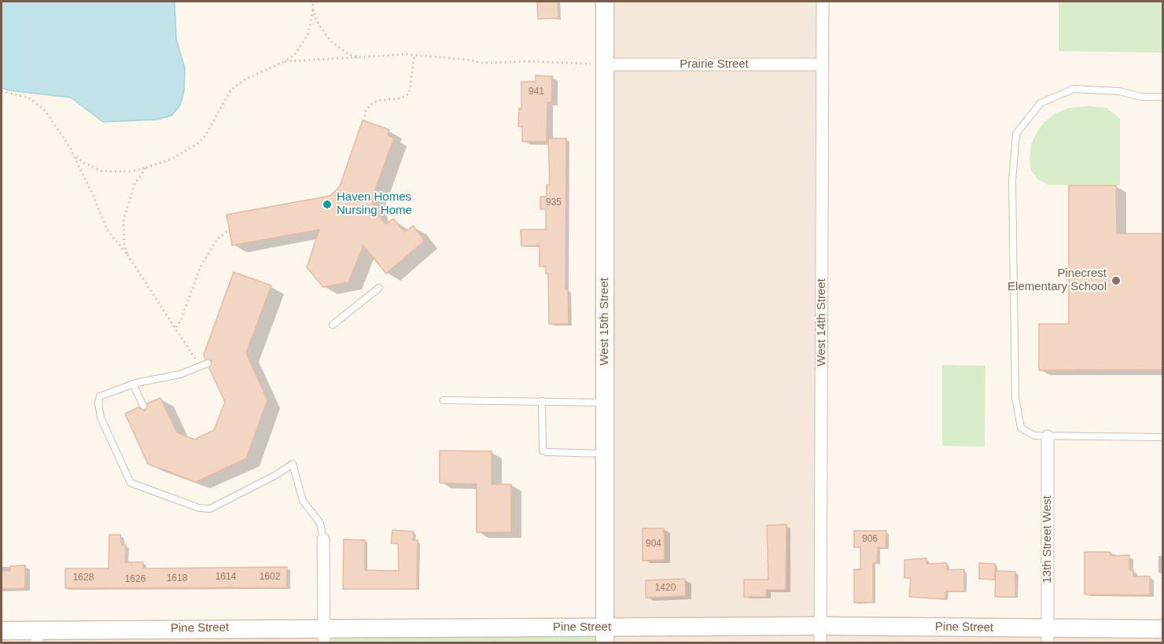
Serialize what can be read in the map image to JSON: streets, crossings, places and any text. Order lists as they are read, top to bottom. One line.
{"streets":{"street":["Prairie Street","West 15th Street","West 14th Street","13th Street West","Pine Street"]},"crossings":[["Prairie Street","West 15th Street"],["Prairie Street","West 14th Street"],["West 15th Street","Pine Street"],["West 14th Street","Pine Street"],["13th Street West","Pine Street"]],"places":["Haven Homes Nursing Home","Pinecrest Elementary School"],"house_numbers":["941","935","906","904","1614","1602","1628","1618","1626","1420"]}
